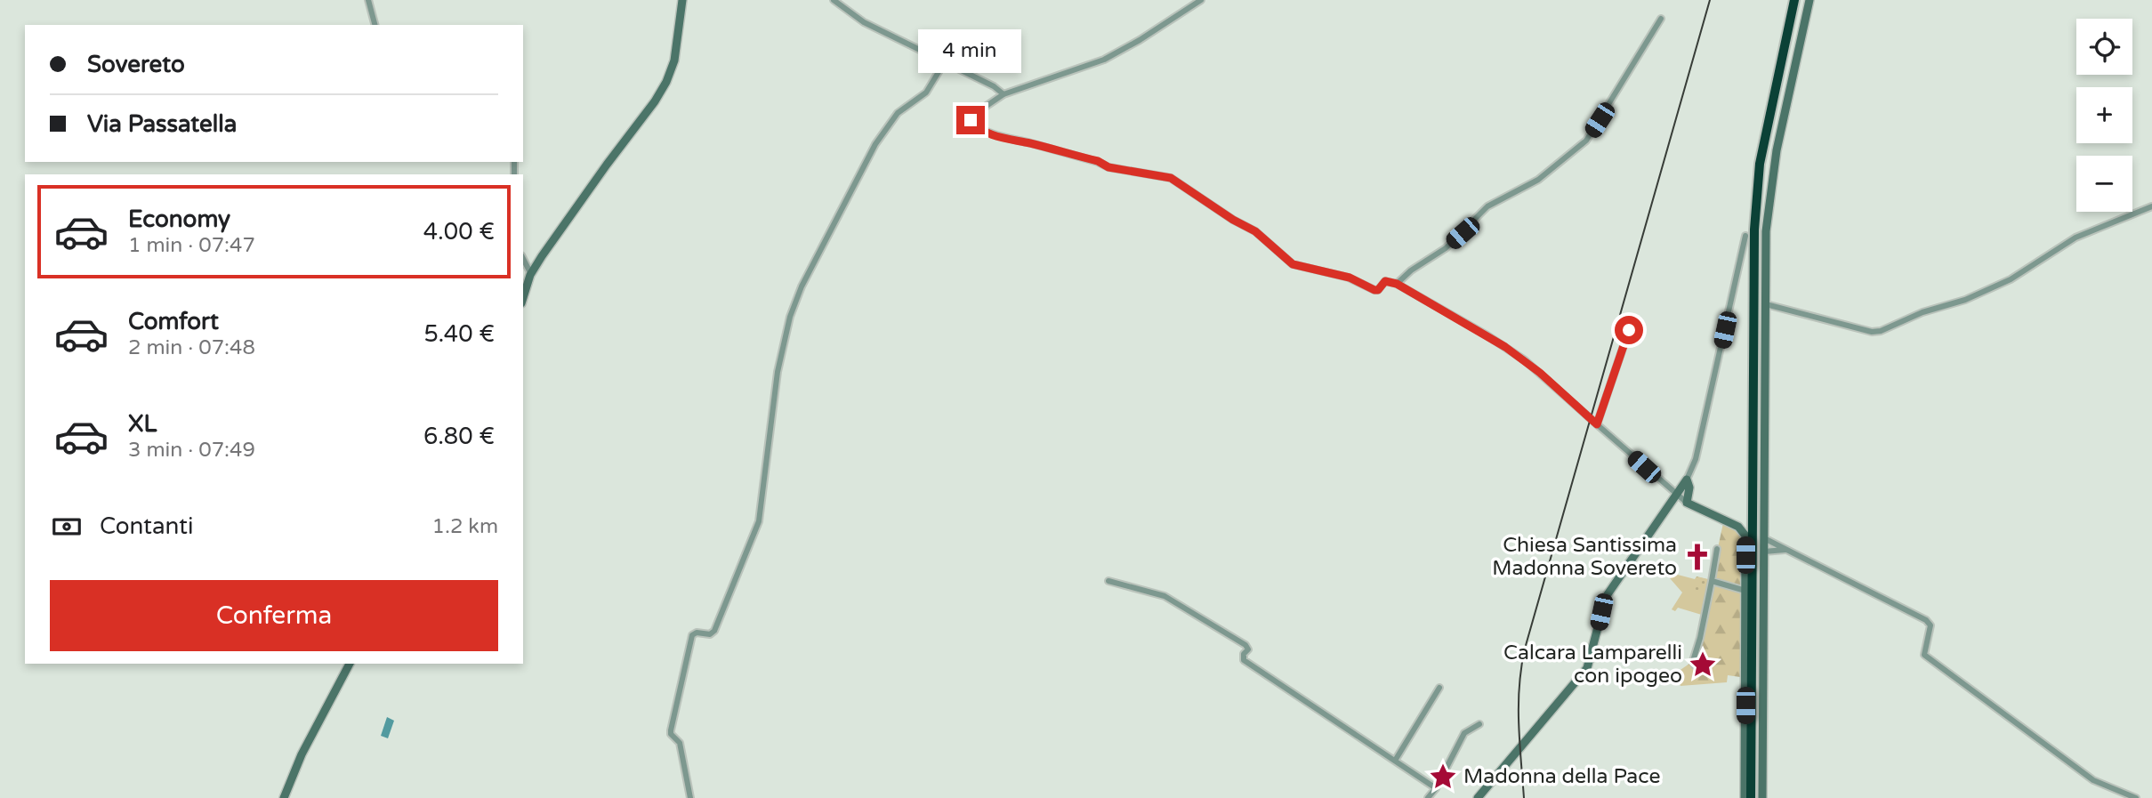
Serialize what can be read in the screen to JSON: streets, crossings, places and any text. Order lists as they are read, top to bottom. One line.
{"places":{"church":["Chiesa Santissima Madonna Sovereto"],"place":["Calcara Lamparelli con ipogeo","Madonna della Pace"]},"page":{"map_buttons":["+","−"],"banner":["Sovereto","Via Passatella"],"bubble":"4 min","list":[{"name":"Economy","note":"1 min · 07:47","value":"4.00 €"},{"name":"Comfort","note":"2 min · 07:48","value":"5.40 €"},{"name":"XL","note":"3 min · 07:49","value":"6.80 €"}],"pay":["Contanti","1.2 km"],"buttons":"Conferma"}}
